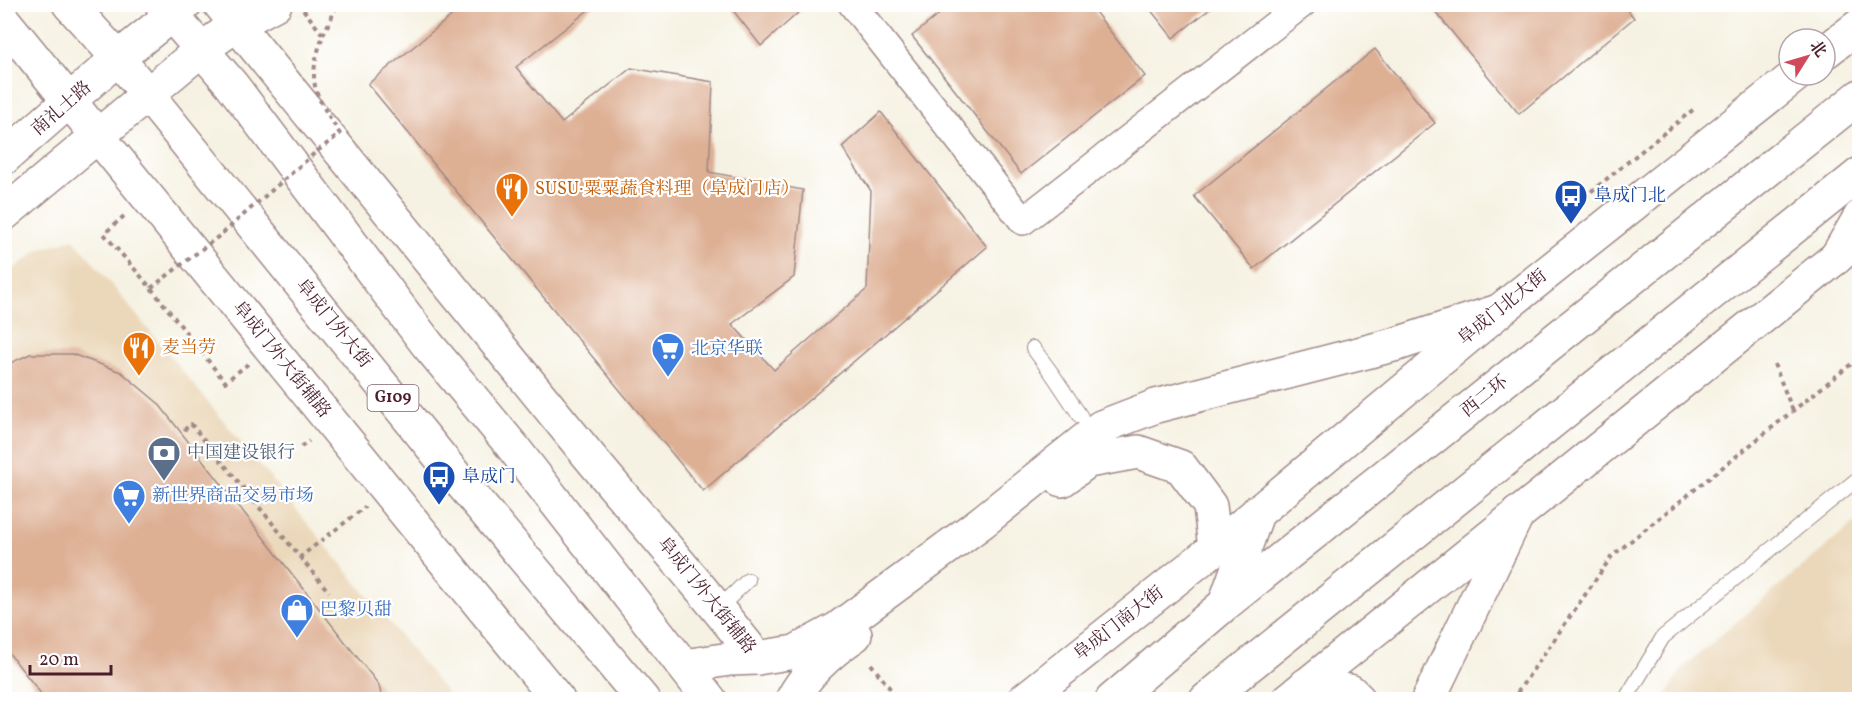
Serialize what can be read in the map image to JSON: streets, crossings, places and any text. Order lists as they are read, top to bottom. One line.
{"streets":{"main road":["南礼士路","阜成门北大街","阜成门外大街","阜成门外大街辅路","西二环","G109","阜成门南大街"]},"crossings":[["南礼士路","阜成门外大街"],["南礼士路","阜成门外大街辅路"],["阜成门北大街","阜成门南大街"]],"places":{"restaurant":["SUSU·粟粟蔬食料理（阜成门店）","麦当劳"],"bus stop":["阜成门北","阜成门"],"supermarket":["北京华联","新世界商品交易市场"],"bank":["中国建设银行"],"shop":["巴黎贝甜"]},"scale_bar":"20 m","north":"top right"}
